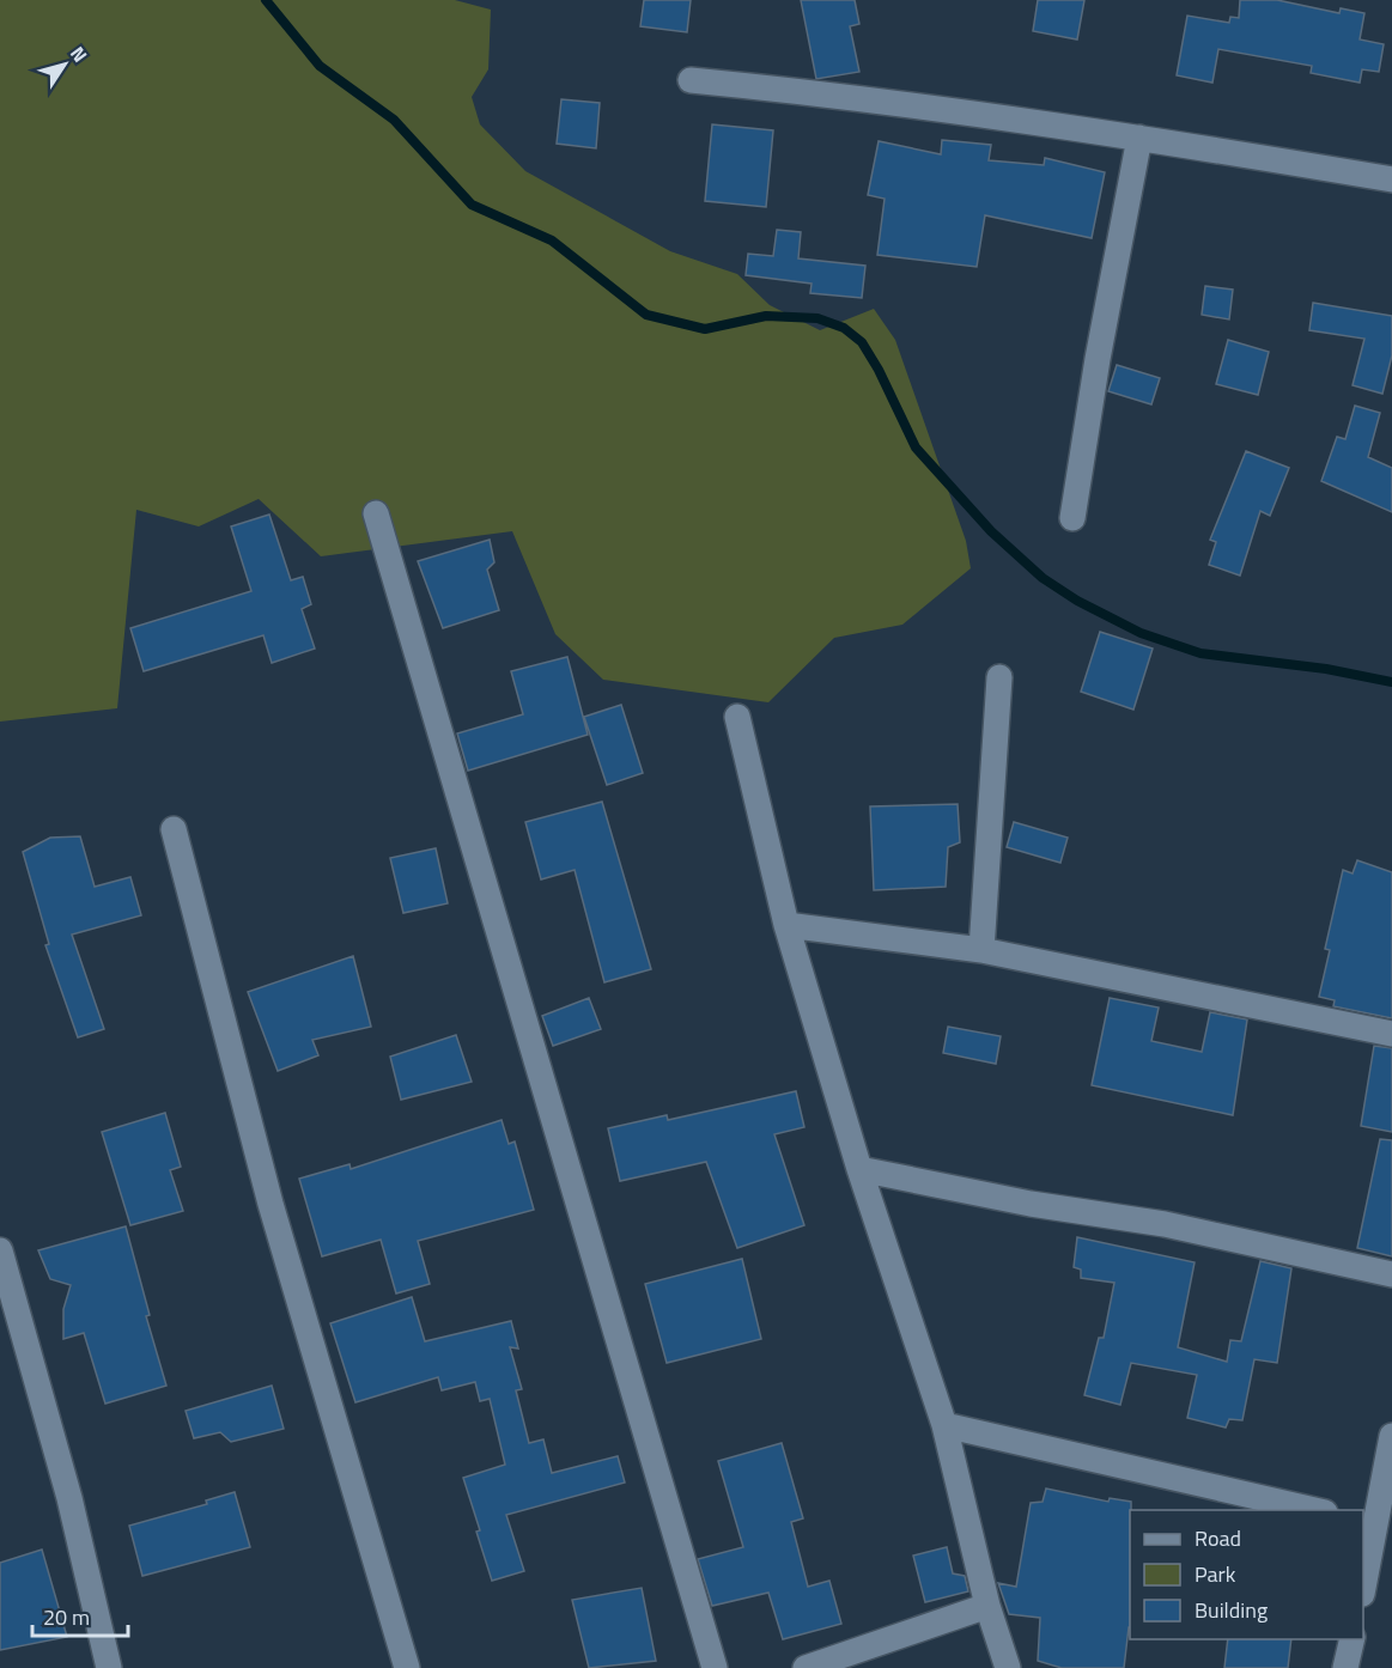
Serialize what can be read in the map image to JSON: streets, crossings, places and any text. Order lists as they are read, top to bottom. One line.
{"legend":["Road","Park","Building"],"scale_bar":"20 m","north":"top right"}
